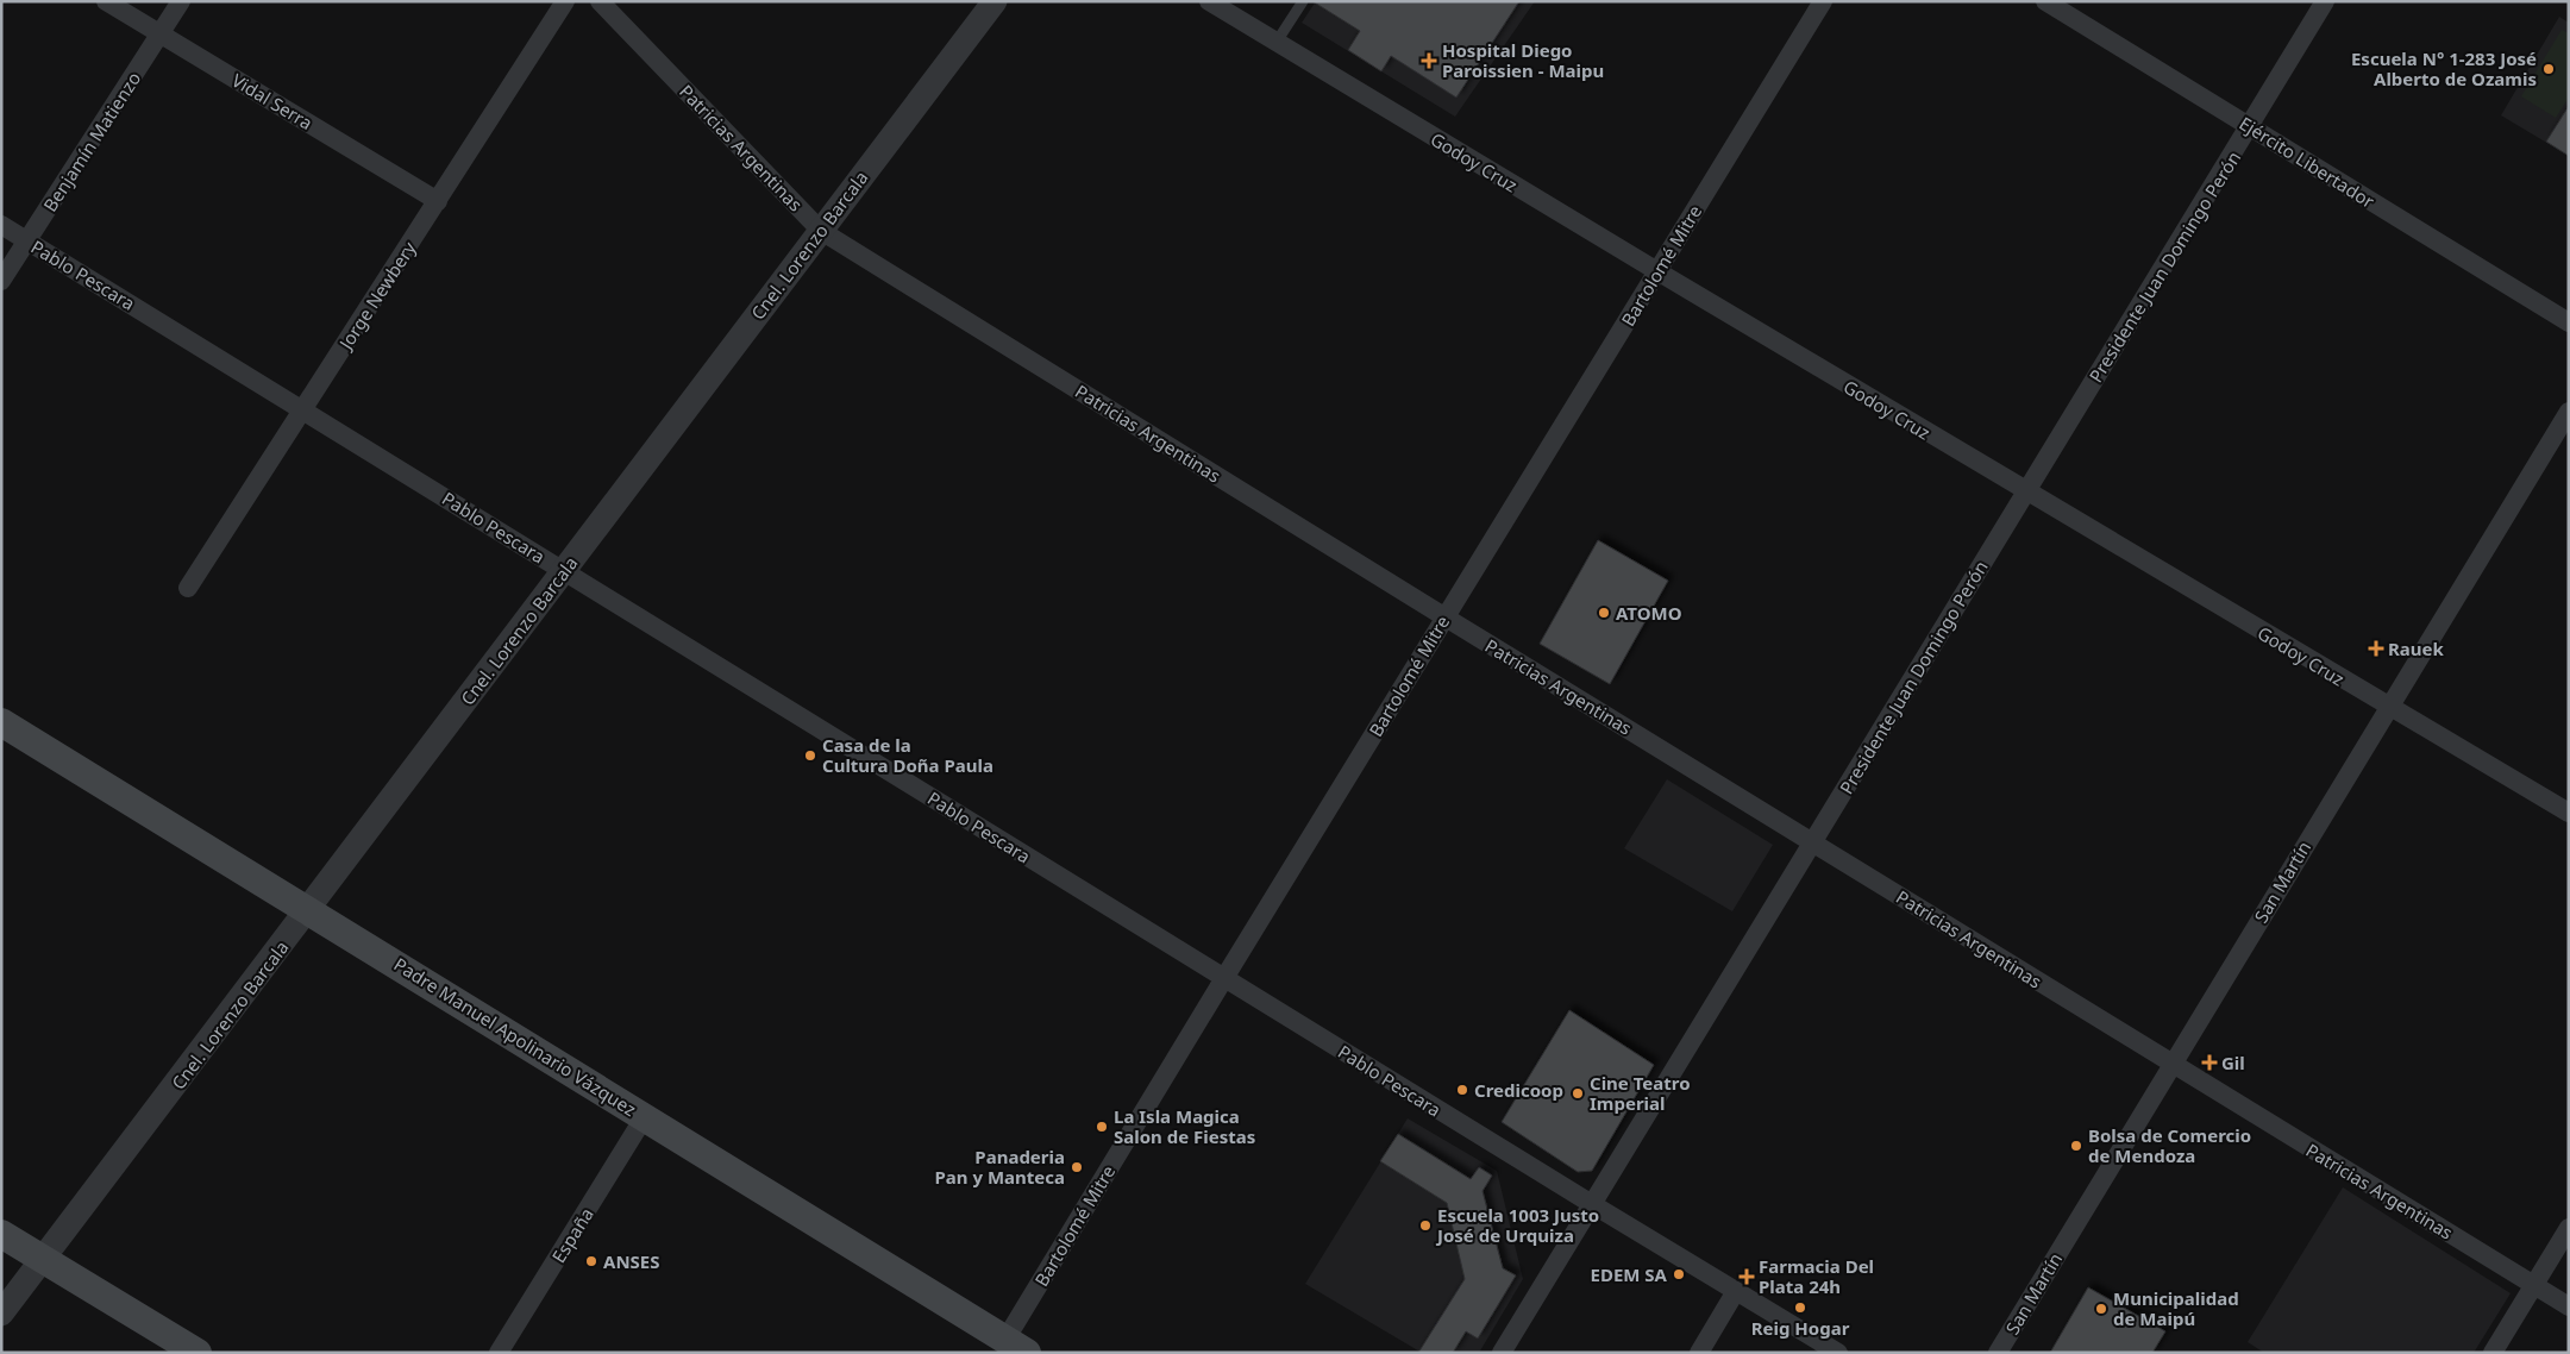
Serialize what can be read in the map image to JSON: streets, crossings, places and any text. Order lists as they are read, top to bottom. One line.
{"streets":{"main road":["Padre Manuel Apolinario Vázquez"],"street":["Vidal Serra","Benjamín Matienzo","Patricias Argentinas","Godoy Cruz","Ejército Libertador","Cnel. Lorenzo Barcala","Bartolomé Mitre","Presidente Juan Domingo Perón","Pablo Pescara","Jorge Newbery","San Martín","España"]},"crossings":[["Vidal Serra","Benjamín Matienzo"],["Vidal Serra","Jorge Newbery"],["Benjamín Matienzo","Pablo Pescara"],["Patricias Argentinas","Cnel. Lorenzo Barcala"],["Patricias Argentinas","Bartolomé Mitre"],["Patricias Argentinas","Presidente Juan Domingo Perón"],["Patricias Argentinas","San Martín"],["Godoy Cruz","Bartolomé Mitre"],["Godoy Cruz","Presidente Juan Domingo Perón"],["Godoy Cruz","San Martín"],["Ejército Libertador","Presidente Juan Domingo Perón"],["Cnel. Lorenzo Barcala","Pablo Pescara"],["Cnel. Lorenzo Barcala","Padre Manuel Apolinario Vázquez"],["Bartolomé Mitre","Pablo Pescara"],["Bartolomé Mitre","Padre Manuel Apolinario Vázquez"],["Presidente Juan Domingo Perón","Pablo Pescara"],["Pablo Pescara","Jorge Newbery"],["Padre Manuel Apolinario Vázquez","España"]],"places":{"health":["Hospital Diego Paroissien - Maipu","Rauek","Gil","Farmacia Del Plata 24h"],"other":["Escuela N° 1-283 José Alberto de Ozamis","ATOMO","Casa de la Cultura Doña Paula","Credicoop","Cine Teatro Imperial","La Isla Magica Salon de Fiestas","Bolsa de Comercio de Mendoza","Panaderia Pan y Manteca","Escuela 1003 Justo José de Urquiza","ANSES","EDEM SA","Reig Hogar","Municipalidad de Maipú"]}}
